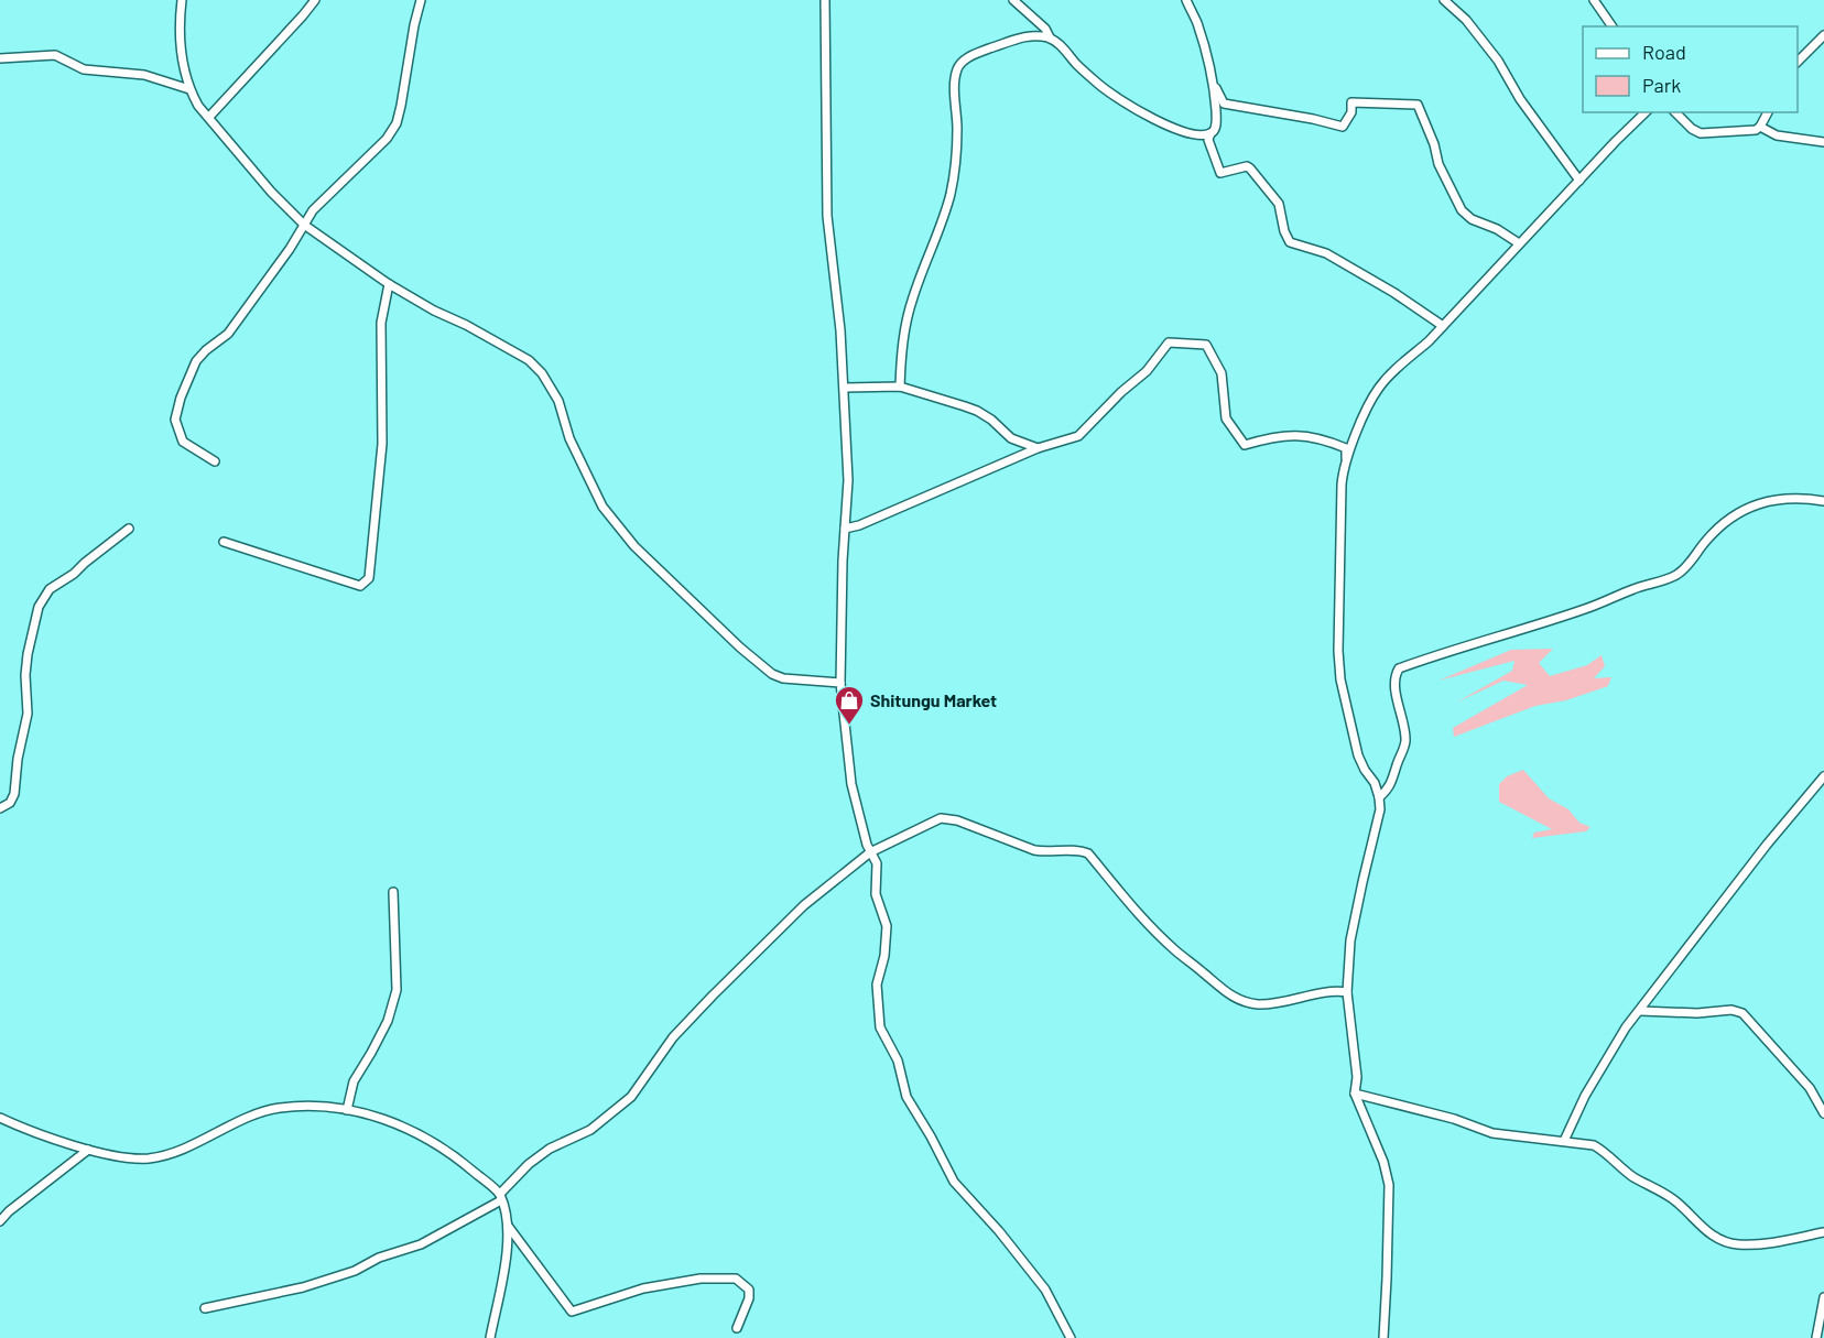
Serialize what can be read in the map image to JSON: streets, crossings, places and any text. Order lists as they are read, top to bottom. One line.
{"places":{"shop":["Shitungu Market"]},"legend":["Road","Park"]}
